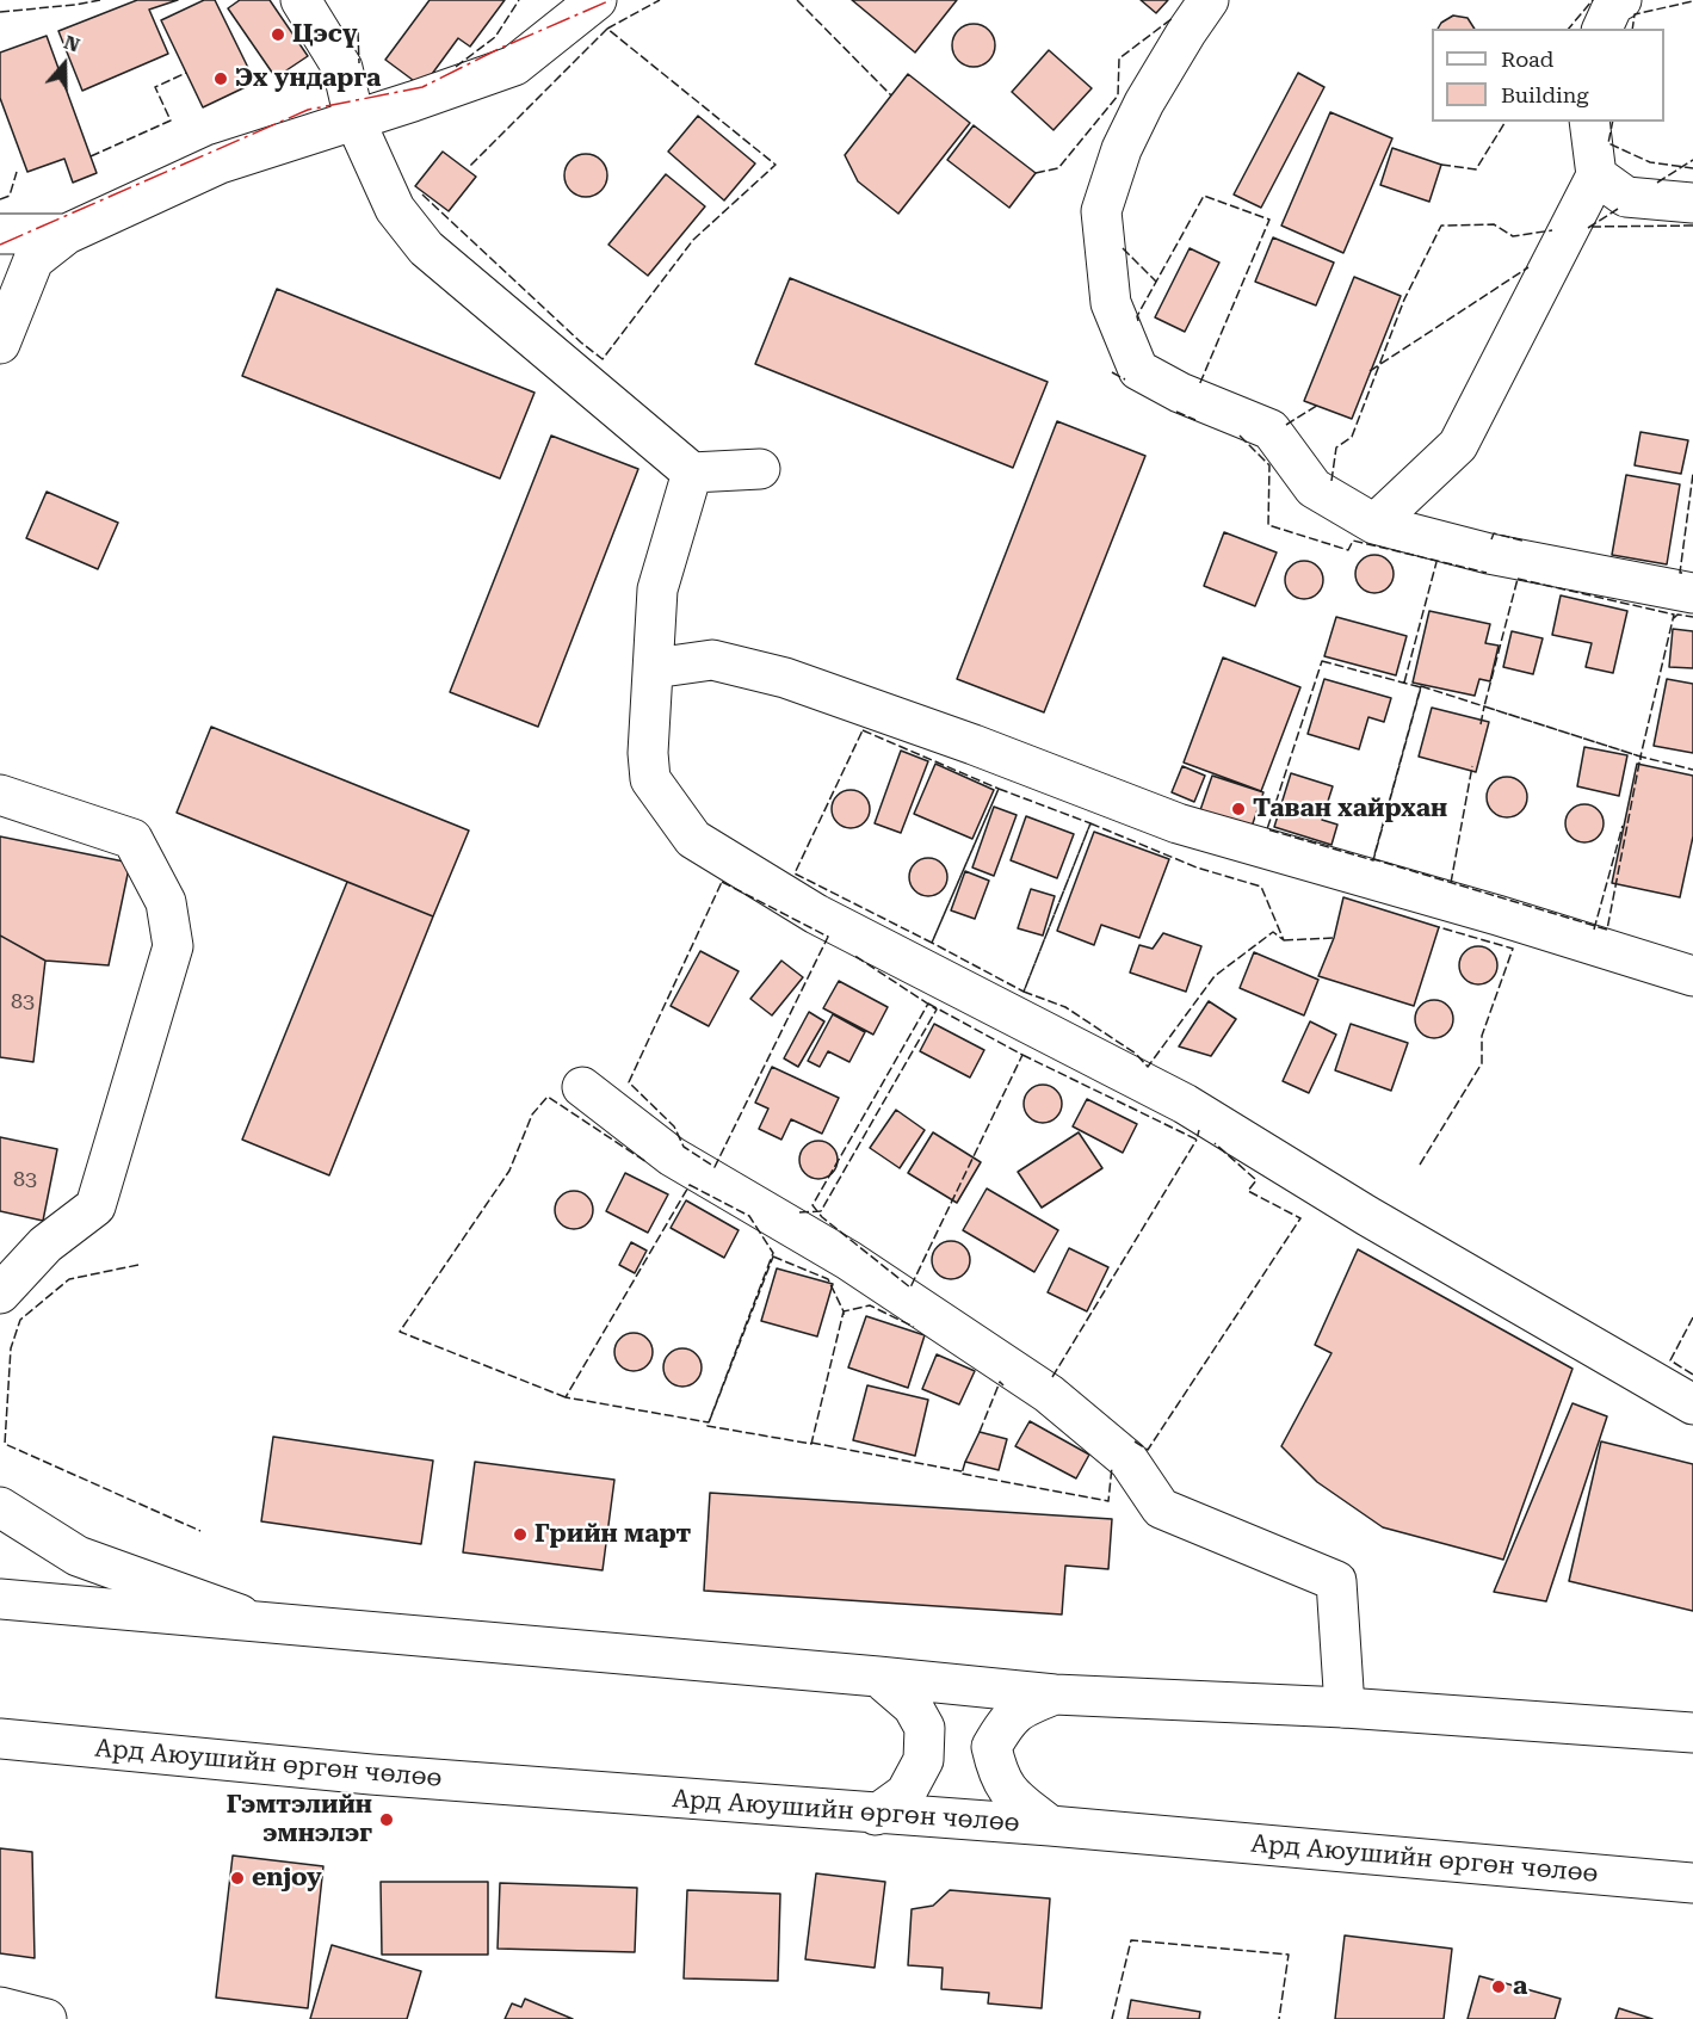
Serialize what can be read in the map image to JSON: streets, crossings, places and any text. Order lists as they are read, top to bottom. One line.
{"streets":{"street":["Ард Аюушийн өргөн чөлөө"]},"places":["Цэсү","Эх ундарга","Таван хайрхан","Грийн март","Гэмтэлийн эмнэлэг","enjoy","а"],"house_numbers":["83","83"],"legend":["Road","Building"],"north":"top"}
